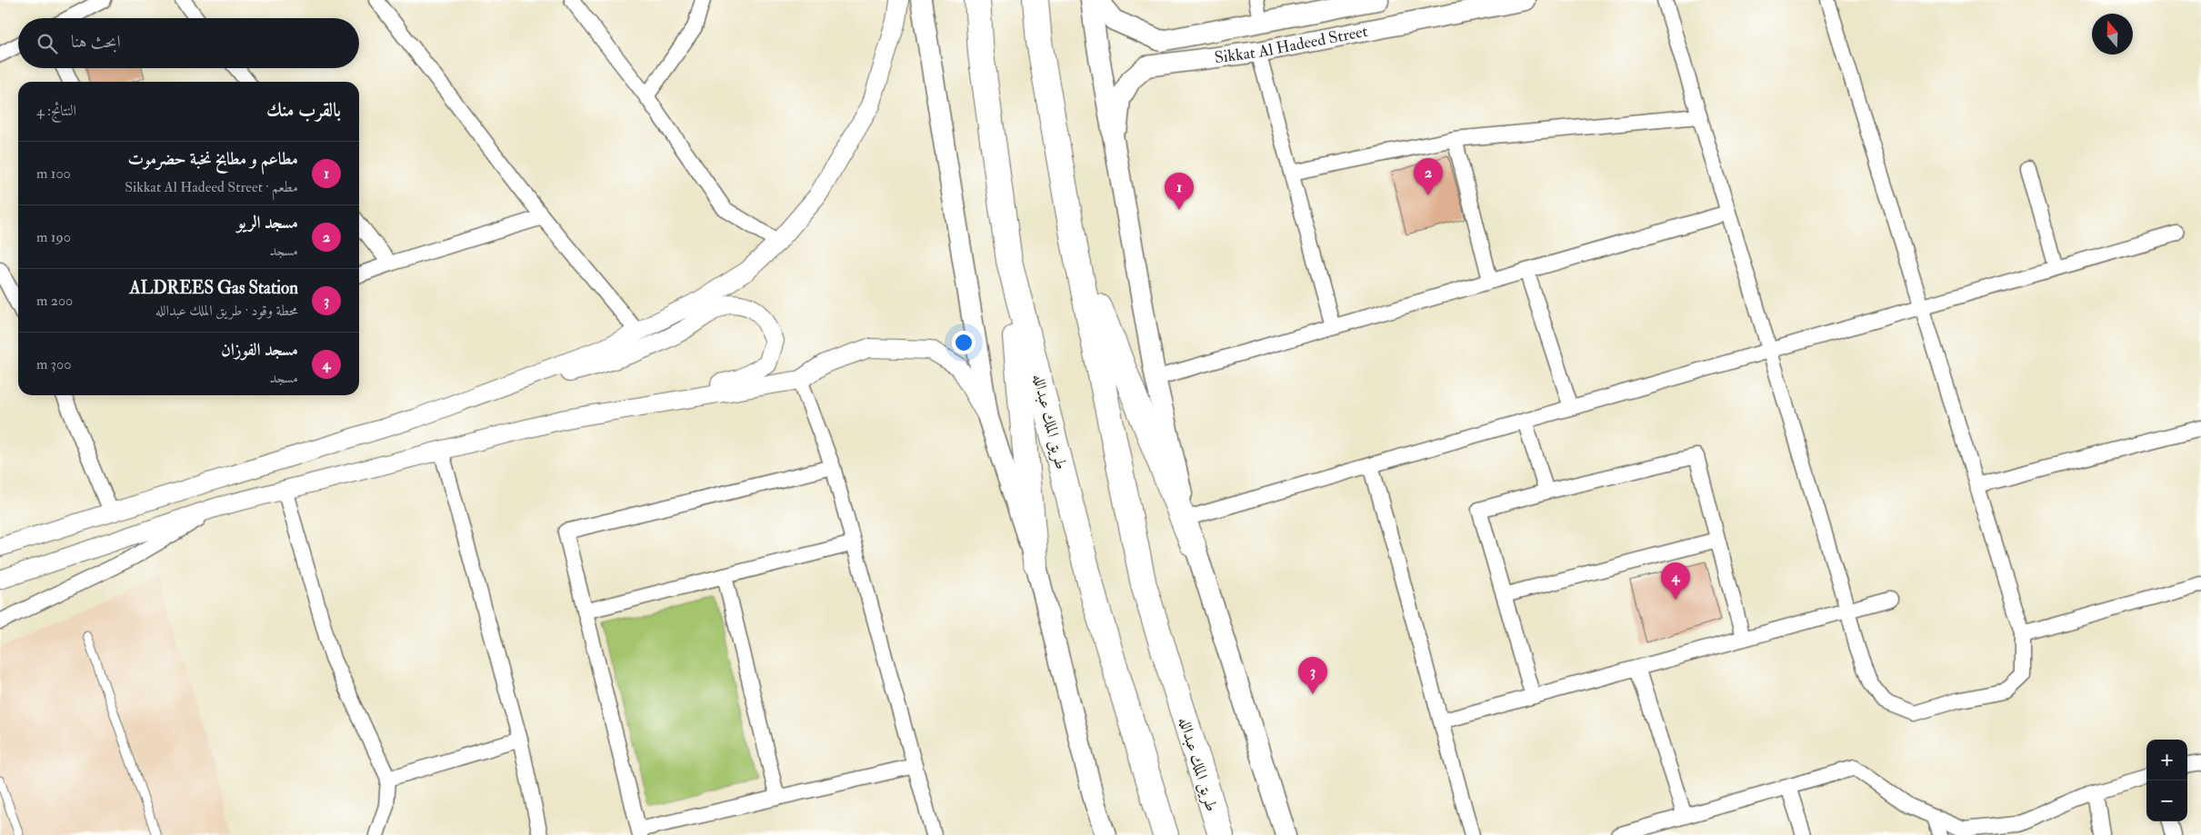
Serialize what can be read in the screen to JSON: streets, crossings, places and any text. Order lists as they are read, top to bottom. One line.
{"streets":{"highway":["طريق الملك عبدالله"],"main road":["Sikkat Al Hadeed Street"]},"north":"top","page":{"search":"ابحث هنا","heading":["بالقرب منك","النتائج: 4"],"list":[{"mark":"1","name":"مطاعم و مطابخ نخبة حضرموت","note":"مطعم · Sikkat Al Hadeed Street","value":"100 m"},{"mark":"2","name":"مسجد الريو","note":"مسجد","value":"190 m"},{"mark":"3","name":"ALDREES Gas Station","note":"محطة وقود · طريق الملك عبدالله","value":"200 m"},{"mark":"4","name":"مسجد الفوزان","note":"مسجد","value":"300 m"}],"pins":["2","1","4","3"],"map_buttons":["+","−"]}}
